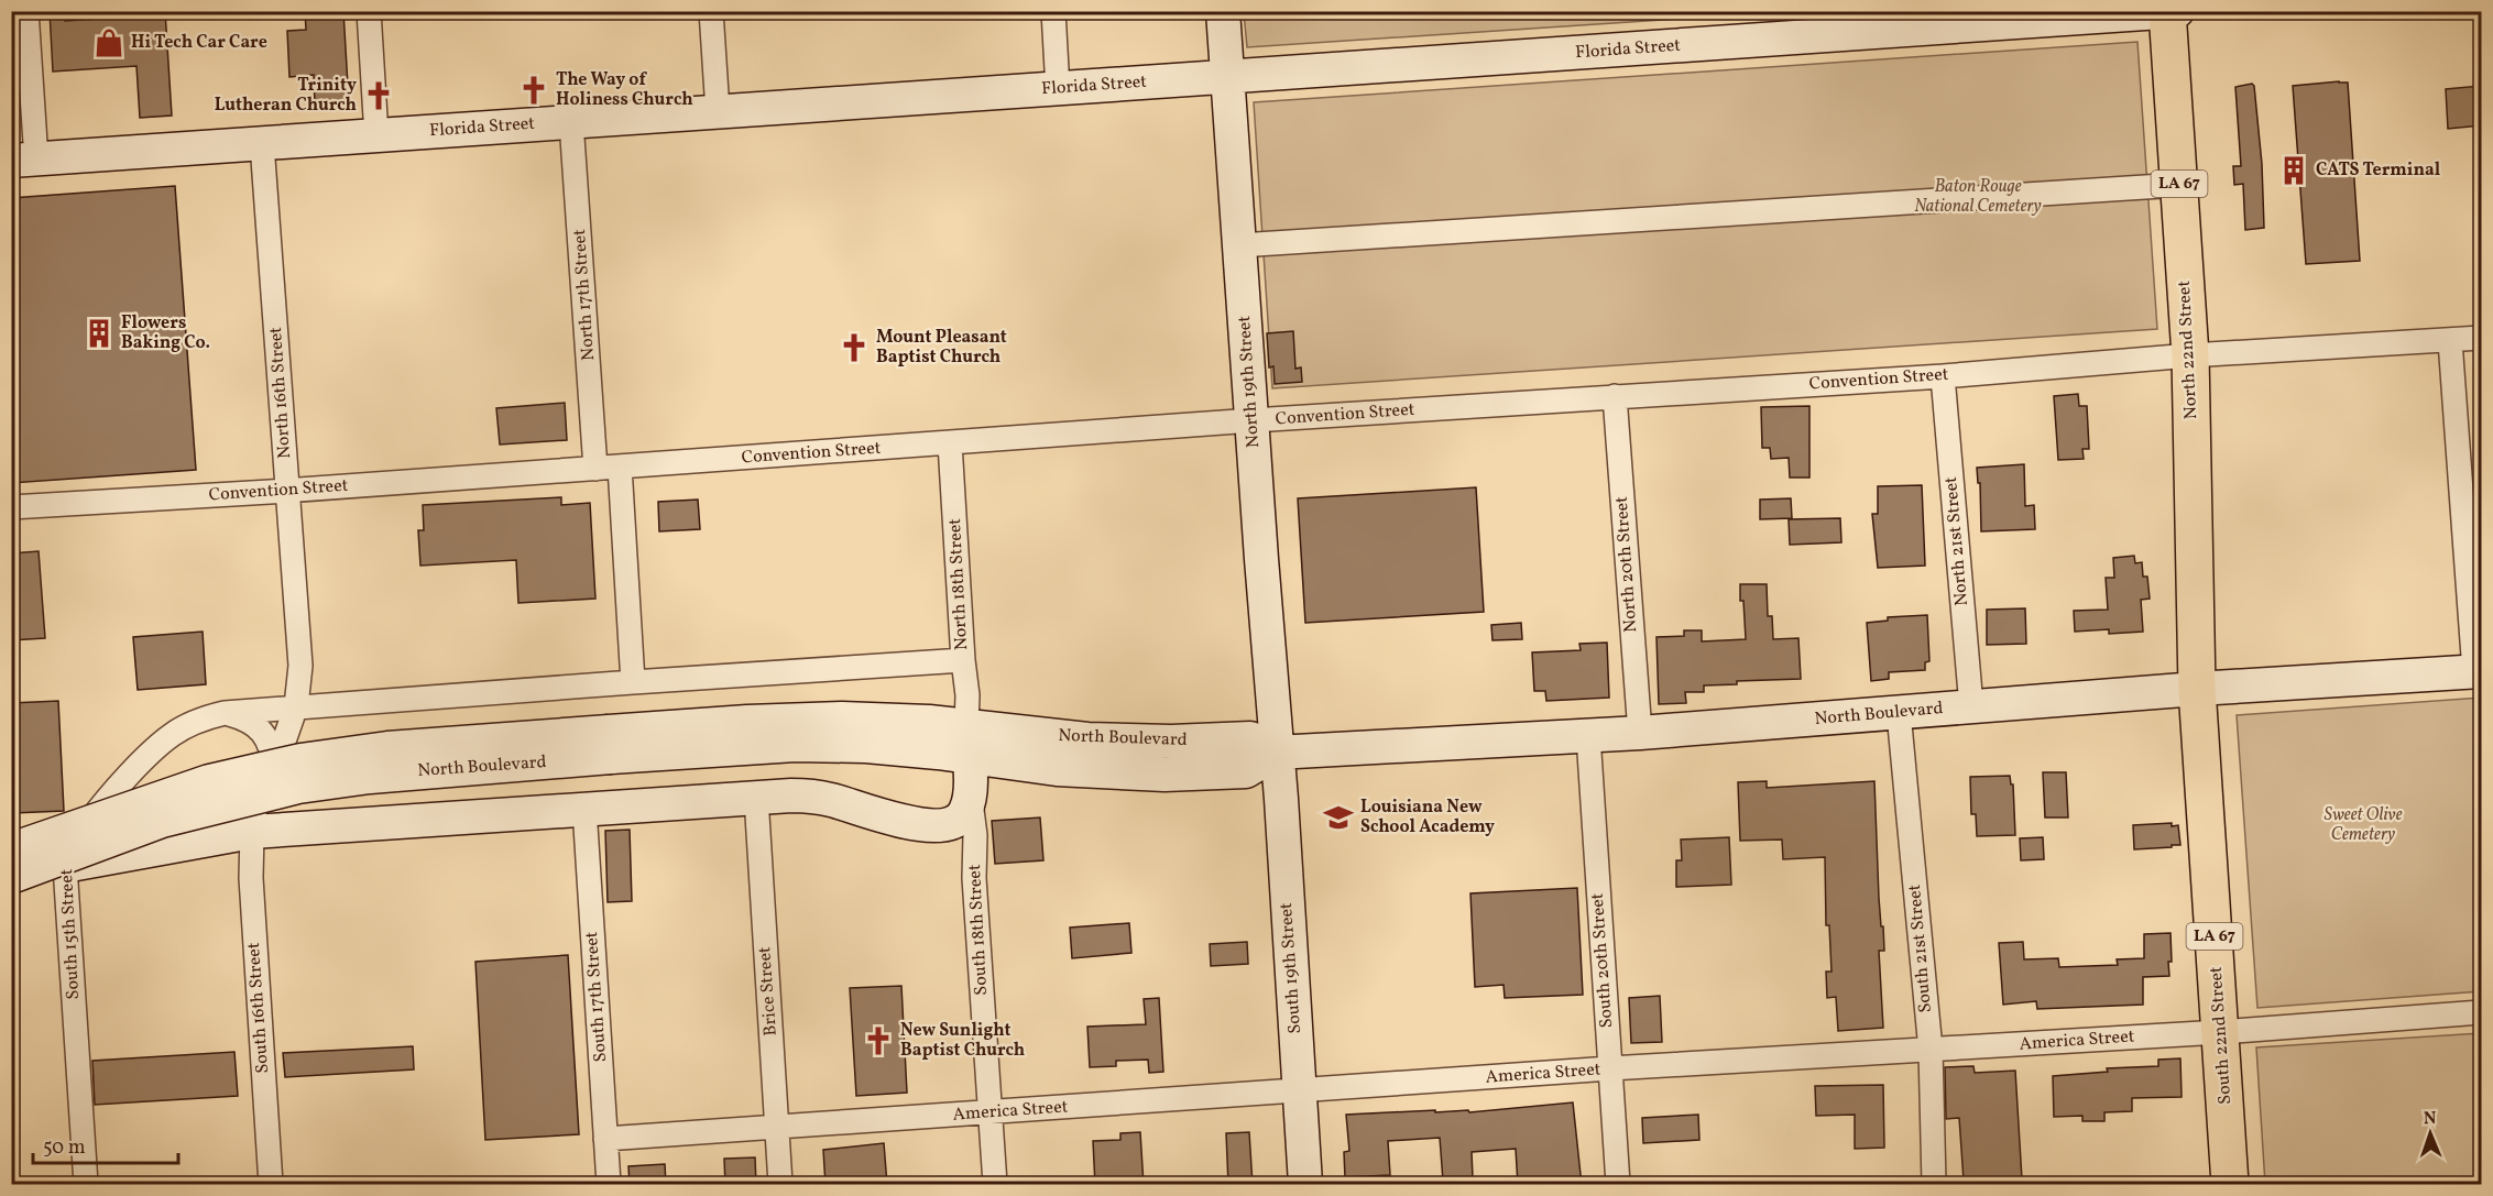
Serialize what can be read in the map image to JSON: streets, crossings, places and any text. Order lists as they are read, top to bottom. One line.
{"streets":{"main road":["LA 67","North 22nd Street","South 22nd Street"],"street":["Florida Street","North 17th Street","Convention Street","North 19th Street","North 16th Street","North 21st Street","North 20th Street","North 18th Street","North Boulevard","South 18th Street","South 15th Street","South 21st Street","South 20th Street","South 19th Street","Brice Street","South 17th Street","South 16th Street","America Street"]},"crossings":[["Florida Street","North 17th Street"],["Florida Street","North 22nd Street"],["Florida Street","North 19th Street"],["Florida Street","North 16th Street"],["North 17th Street","Convention Street"],["North 22nd Street","Convention Street"],["North 22nd Street","North Boulevard"],["North 22nd Street","South 22nd Street"],["Convention Street","North 19th Street"],["Convention Street","North 16th Street"],["Convention Street","North 21st Street"],["Convention Street","North 20th Street"],["Convention Street","North 18th Street"],["North 19th Street","North Boulevard"],["North 19th Street","South 19th Street"],["North 16th Street","South 15th Street"],["North 16th Street","South 16th Street"],["North 21st Street","North Boulevard"],["North 20th Street","North Boulevard"],["North 18th Street","North Boulevard"],["North Boulevard","South 21st Street"],["North Boulevard","South 20th Street"],["North Boulevard","South 19th Street"],["North Boulevard","South 22nd Street"],["South 18th Street","America Street"],["South 21st Street","America Street"],["South 20th Street","America Street"],["South 19th Street","America Street"],["Brice Street","America Street"],["South 17th Street","America Street"],["South 22nd Street","America Street"]],"parks":["Baton Rouge National Cemetery","Sweet Olive Cemetery"],"places":{"shop":["Hi Tech Car Care"],"church":["The Way of Holiness Church","Trinity Lutheran Church","Mount Pleasant Baptist Church","New Sunlight Baptist Church"],"building":["CATS Terminal","Flowers Baking Co."],"school or university":["Louisiana New School Academy"]},"scale_bar":"50 m","north":"top"}
